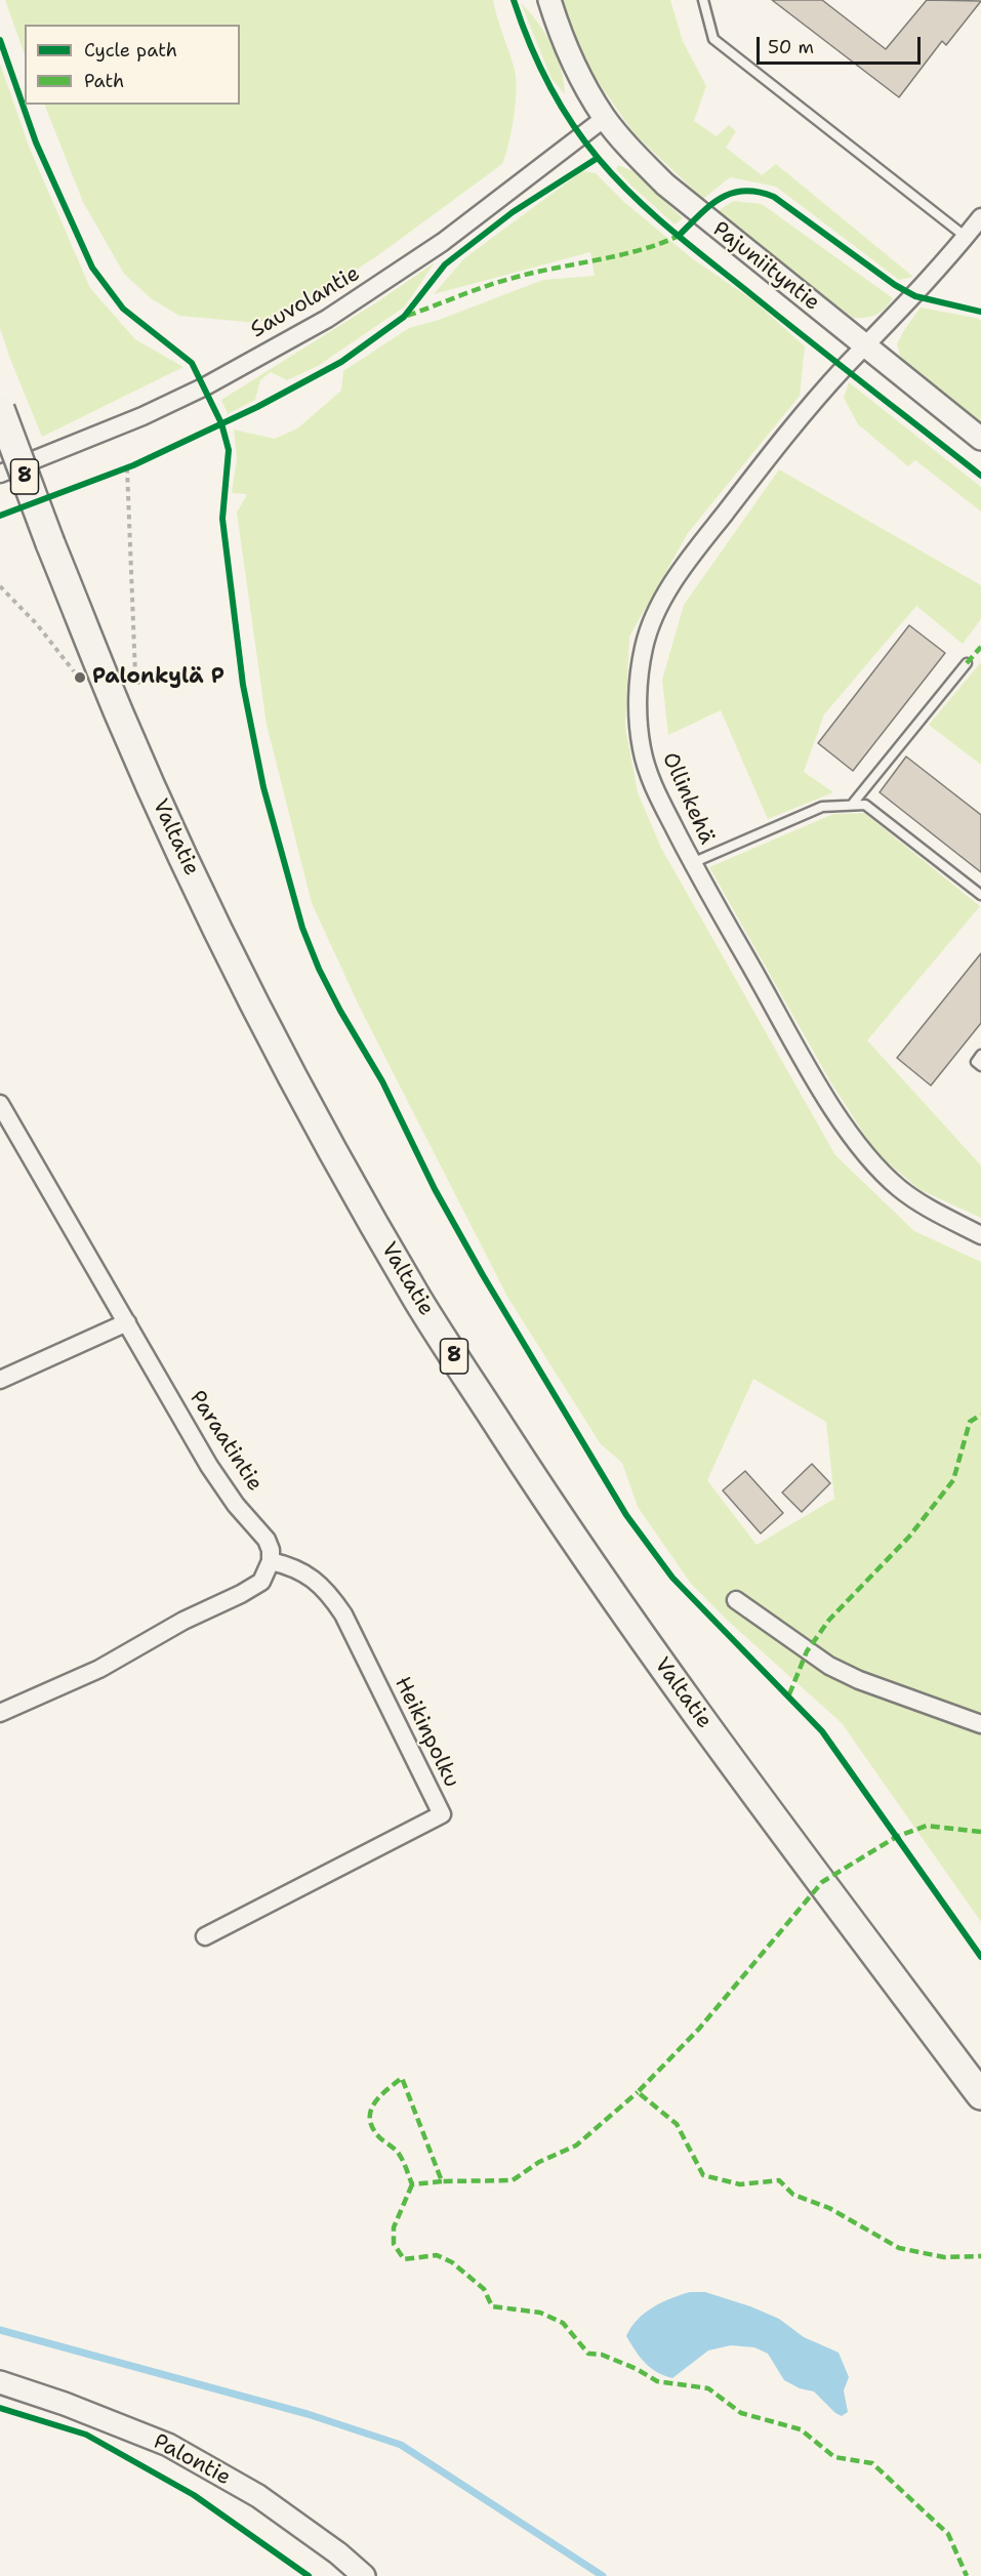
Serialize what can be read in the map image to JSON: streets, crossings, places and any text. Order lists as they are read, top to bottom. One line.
{"streets":{"highway":["8","Valtatie"],"street":["Pajuniityntie","Sauvolantie","Ollinkehä","Paraatintie","Heikinpolku","Palontie"]},"crossings":[["Pajuniityntie","Sauvolantie"],["Pajuniityntie","Ollinkehä"],["Paraatintie","Heikinpolku"]],"places":["Palonkylä P"],"legend":["Cycle path","Path"],"scale_bar":"50 m"}
